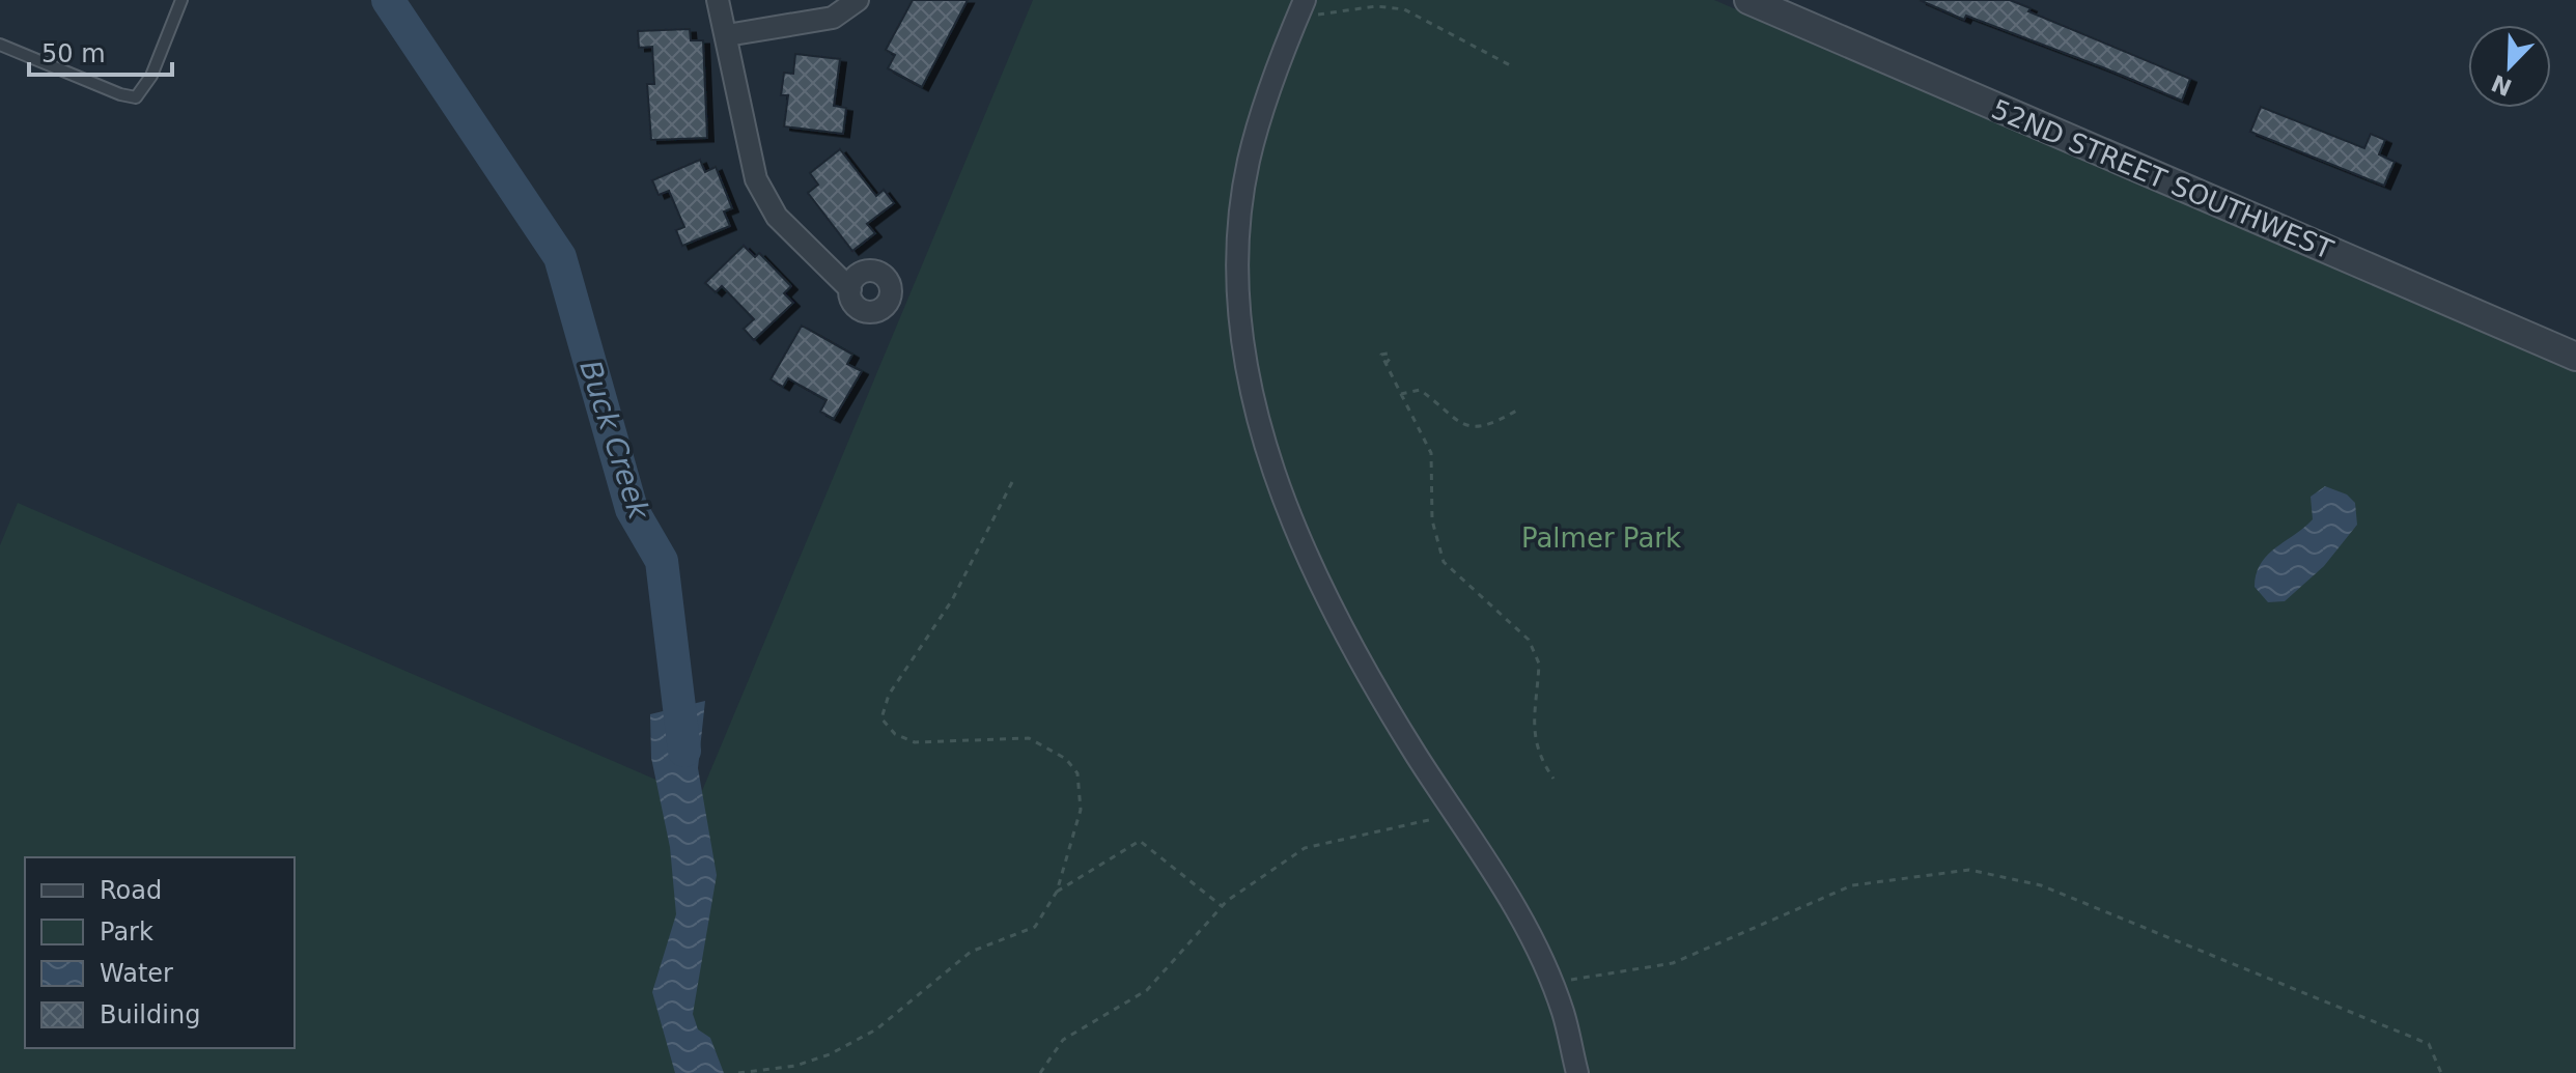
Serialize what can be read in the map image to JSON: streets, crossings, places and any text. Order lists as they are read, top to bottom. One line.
{"streets":{"street":["52ND STREET SOUTHWEST"]},"water":["Buck Creek"],"parks":["Palmer Park"],"legend":["Road","Park","Water","Building"],"scale_bar":"50 m","north":"bottom left"}
